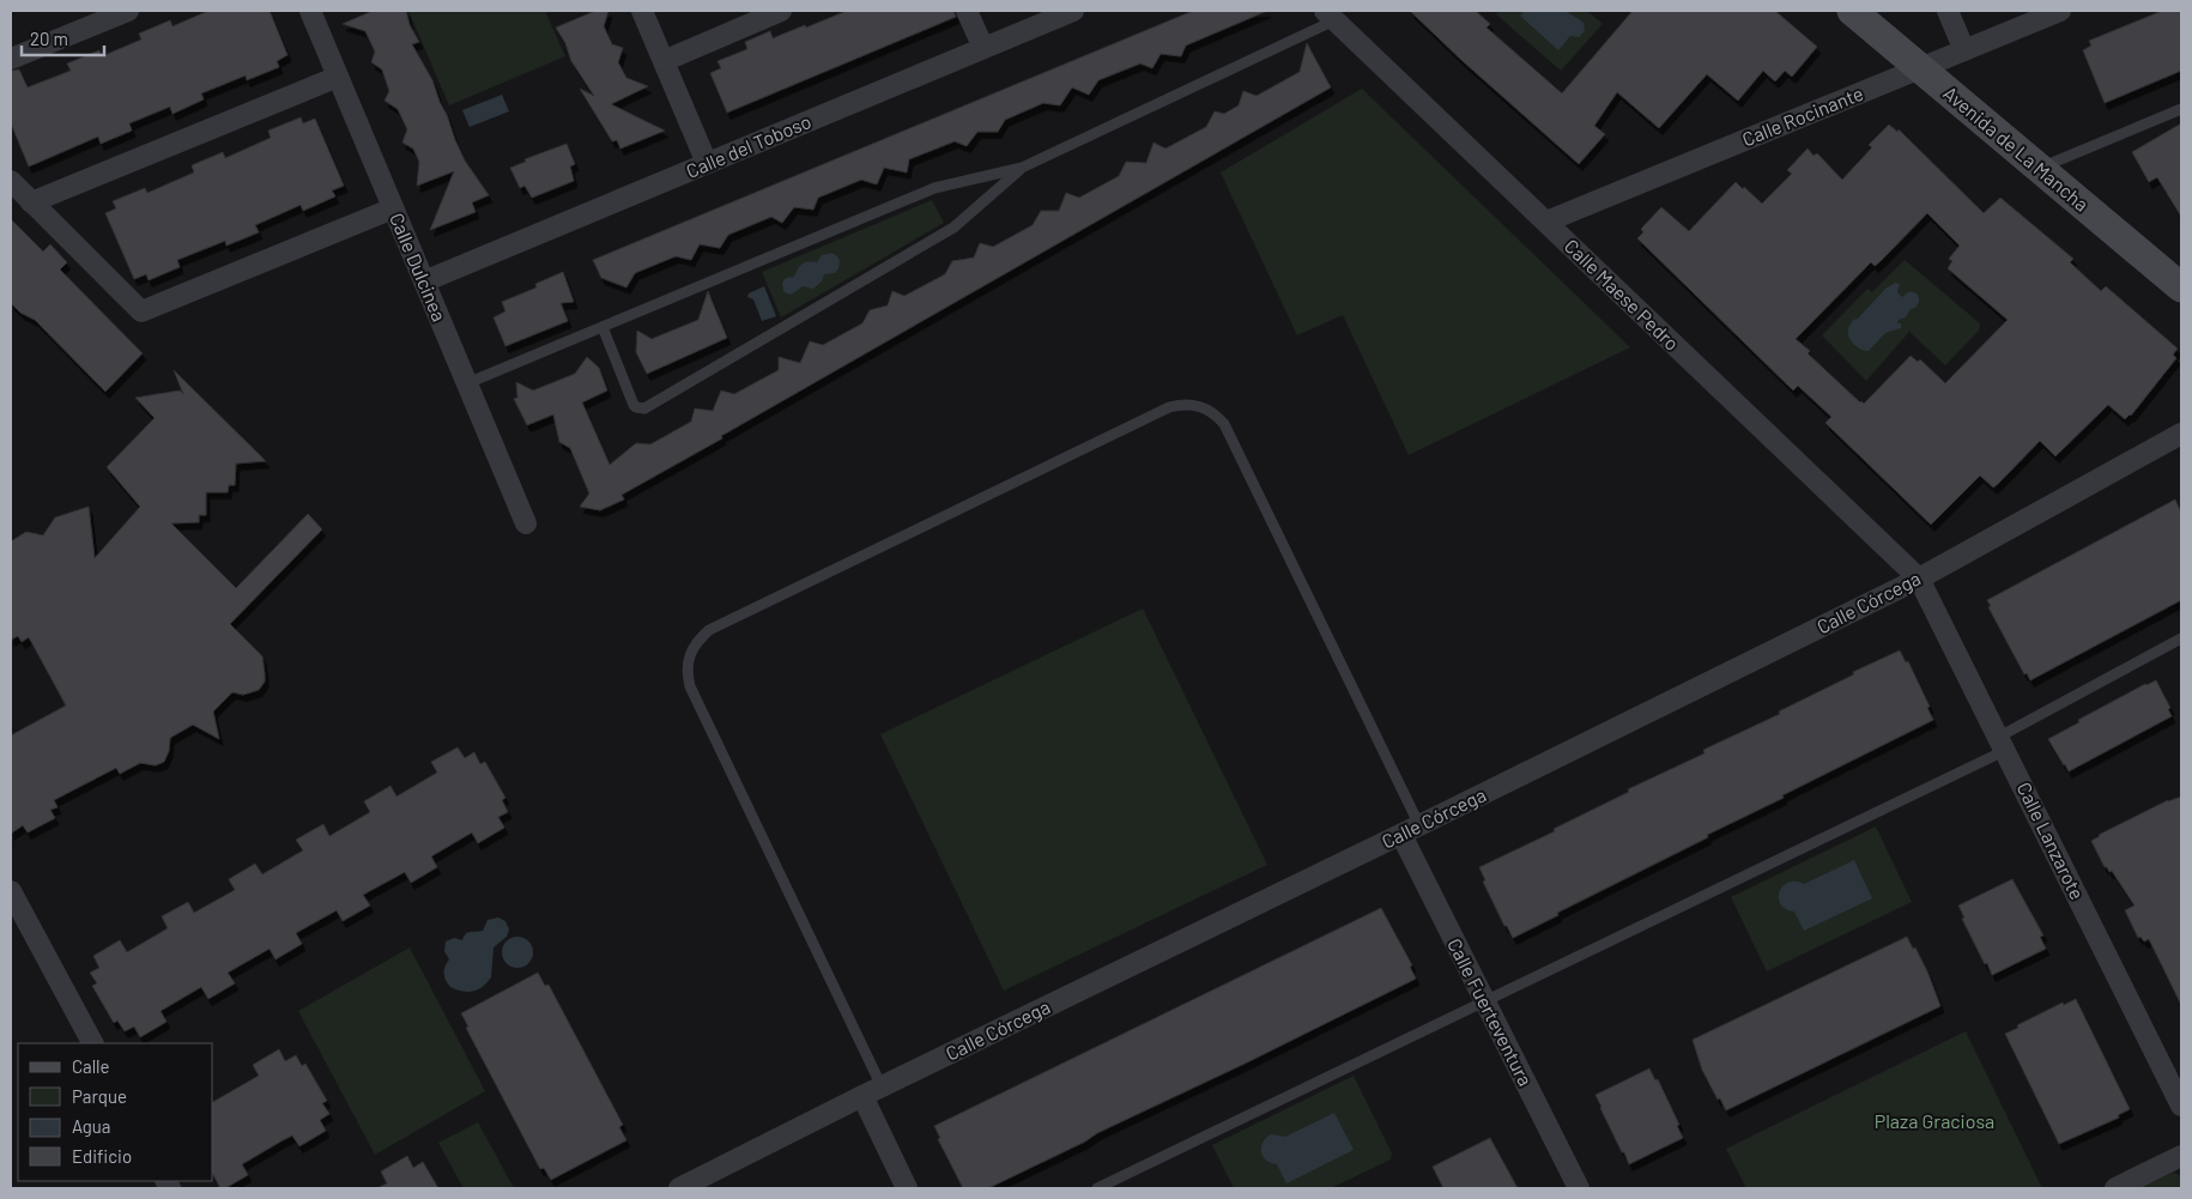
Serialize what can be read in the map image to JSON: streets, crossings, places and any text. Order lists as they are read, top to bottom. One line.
{"streets":{"main road":["Avenida de La Mancha"],"street":["Calle Rocinante","Calle del Toboso","Calle Dulcinea","Calle Maese Pedro","Calle Córcega","Calle Lanzarote","Calle Fuerteventura"]},"crossings":[["Calle Rocinante","Avenida de La Mancha"],["Calle Rocinante","Calle Maese Pedro"],["Calle del Toboso","Calle Dulcinea"],["Calle Maese Pedro","Calle Córcega"],["Calle Maese Pedro","Calle Lanzarote"],["Calle Córcega","Calle Lanzarote"],["Calle Córcega","Calle Fuerteventura"]],"parks":["Plaza Graciosa"],"legend":["Calle","Parque","Agua","Edificio"],"scale_bar":"20 m"}
